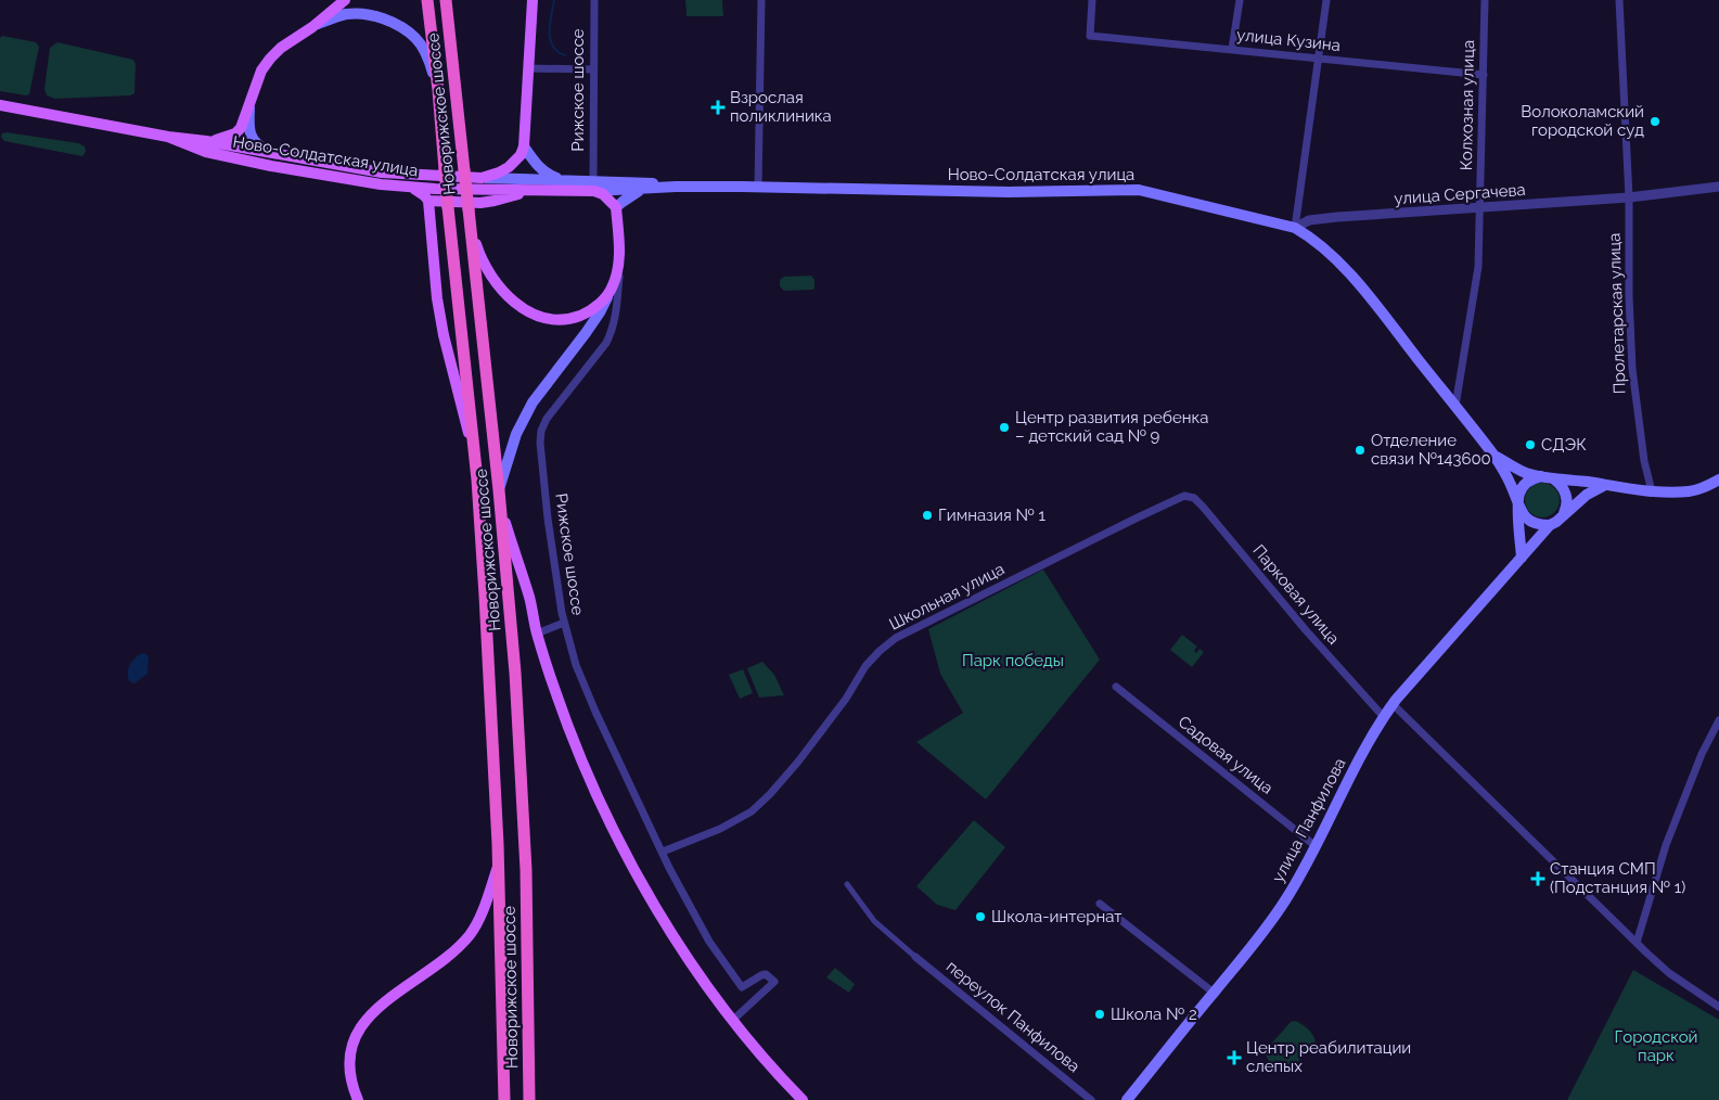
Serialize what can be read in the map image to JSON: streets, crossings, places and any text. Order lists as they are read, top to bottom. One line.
{"streets":{"highway":["Новорижское шоссе"],"main road":["Ново-Солдатская улица","улица Панфилова"],"street":["улица Кузина","Рижское шоссе","Колхозная улица","улица Сергачева","Пролетарская улица","Парковая улица","Школьная улица","Садовая улица","переулок Панфилова"]},"crossings":[["улица Кузина","Колхозная улица"],["Рижское шоссе","Ново-Солдатская улица"],["Рижское шоссе","Школьная улица"],["Колхозная улица","Ново-Солдатская улица"],["Колхозная улица","улица Сергачева"],["Ново-Солдатская улица","улица Сергачева"],["Ново-Солдатская улица","улица Панфилова"],["улица Сергачева","Пролетарская улица"],["Парковая улица","Школьная улица"],["Парковая улица","улица Панфилова"],["Садовая улица","улица Панфилова"]],"parks":["Парк победы","Городской парк"],"places":{"health":["Взрослая поликлиника","Станция СМП (Подстанция № 1)","Центр реабилитации слепых"],"other":["Волоколамский городской суд","Центр развития ребенка – детский сад № 9","СДЭК","Отделение связи №143600","Гимназия № 1","Школа-интернат","Школа № 2"]}}
